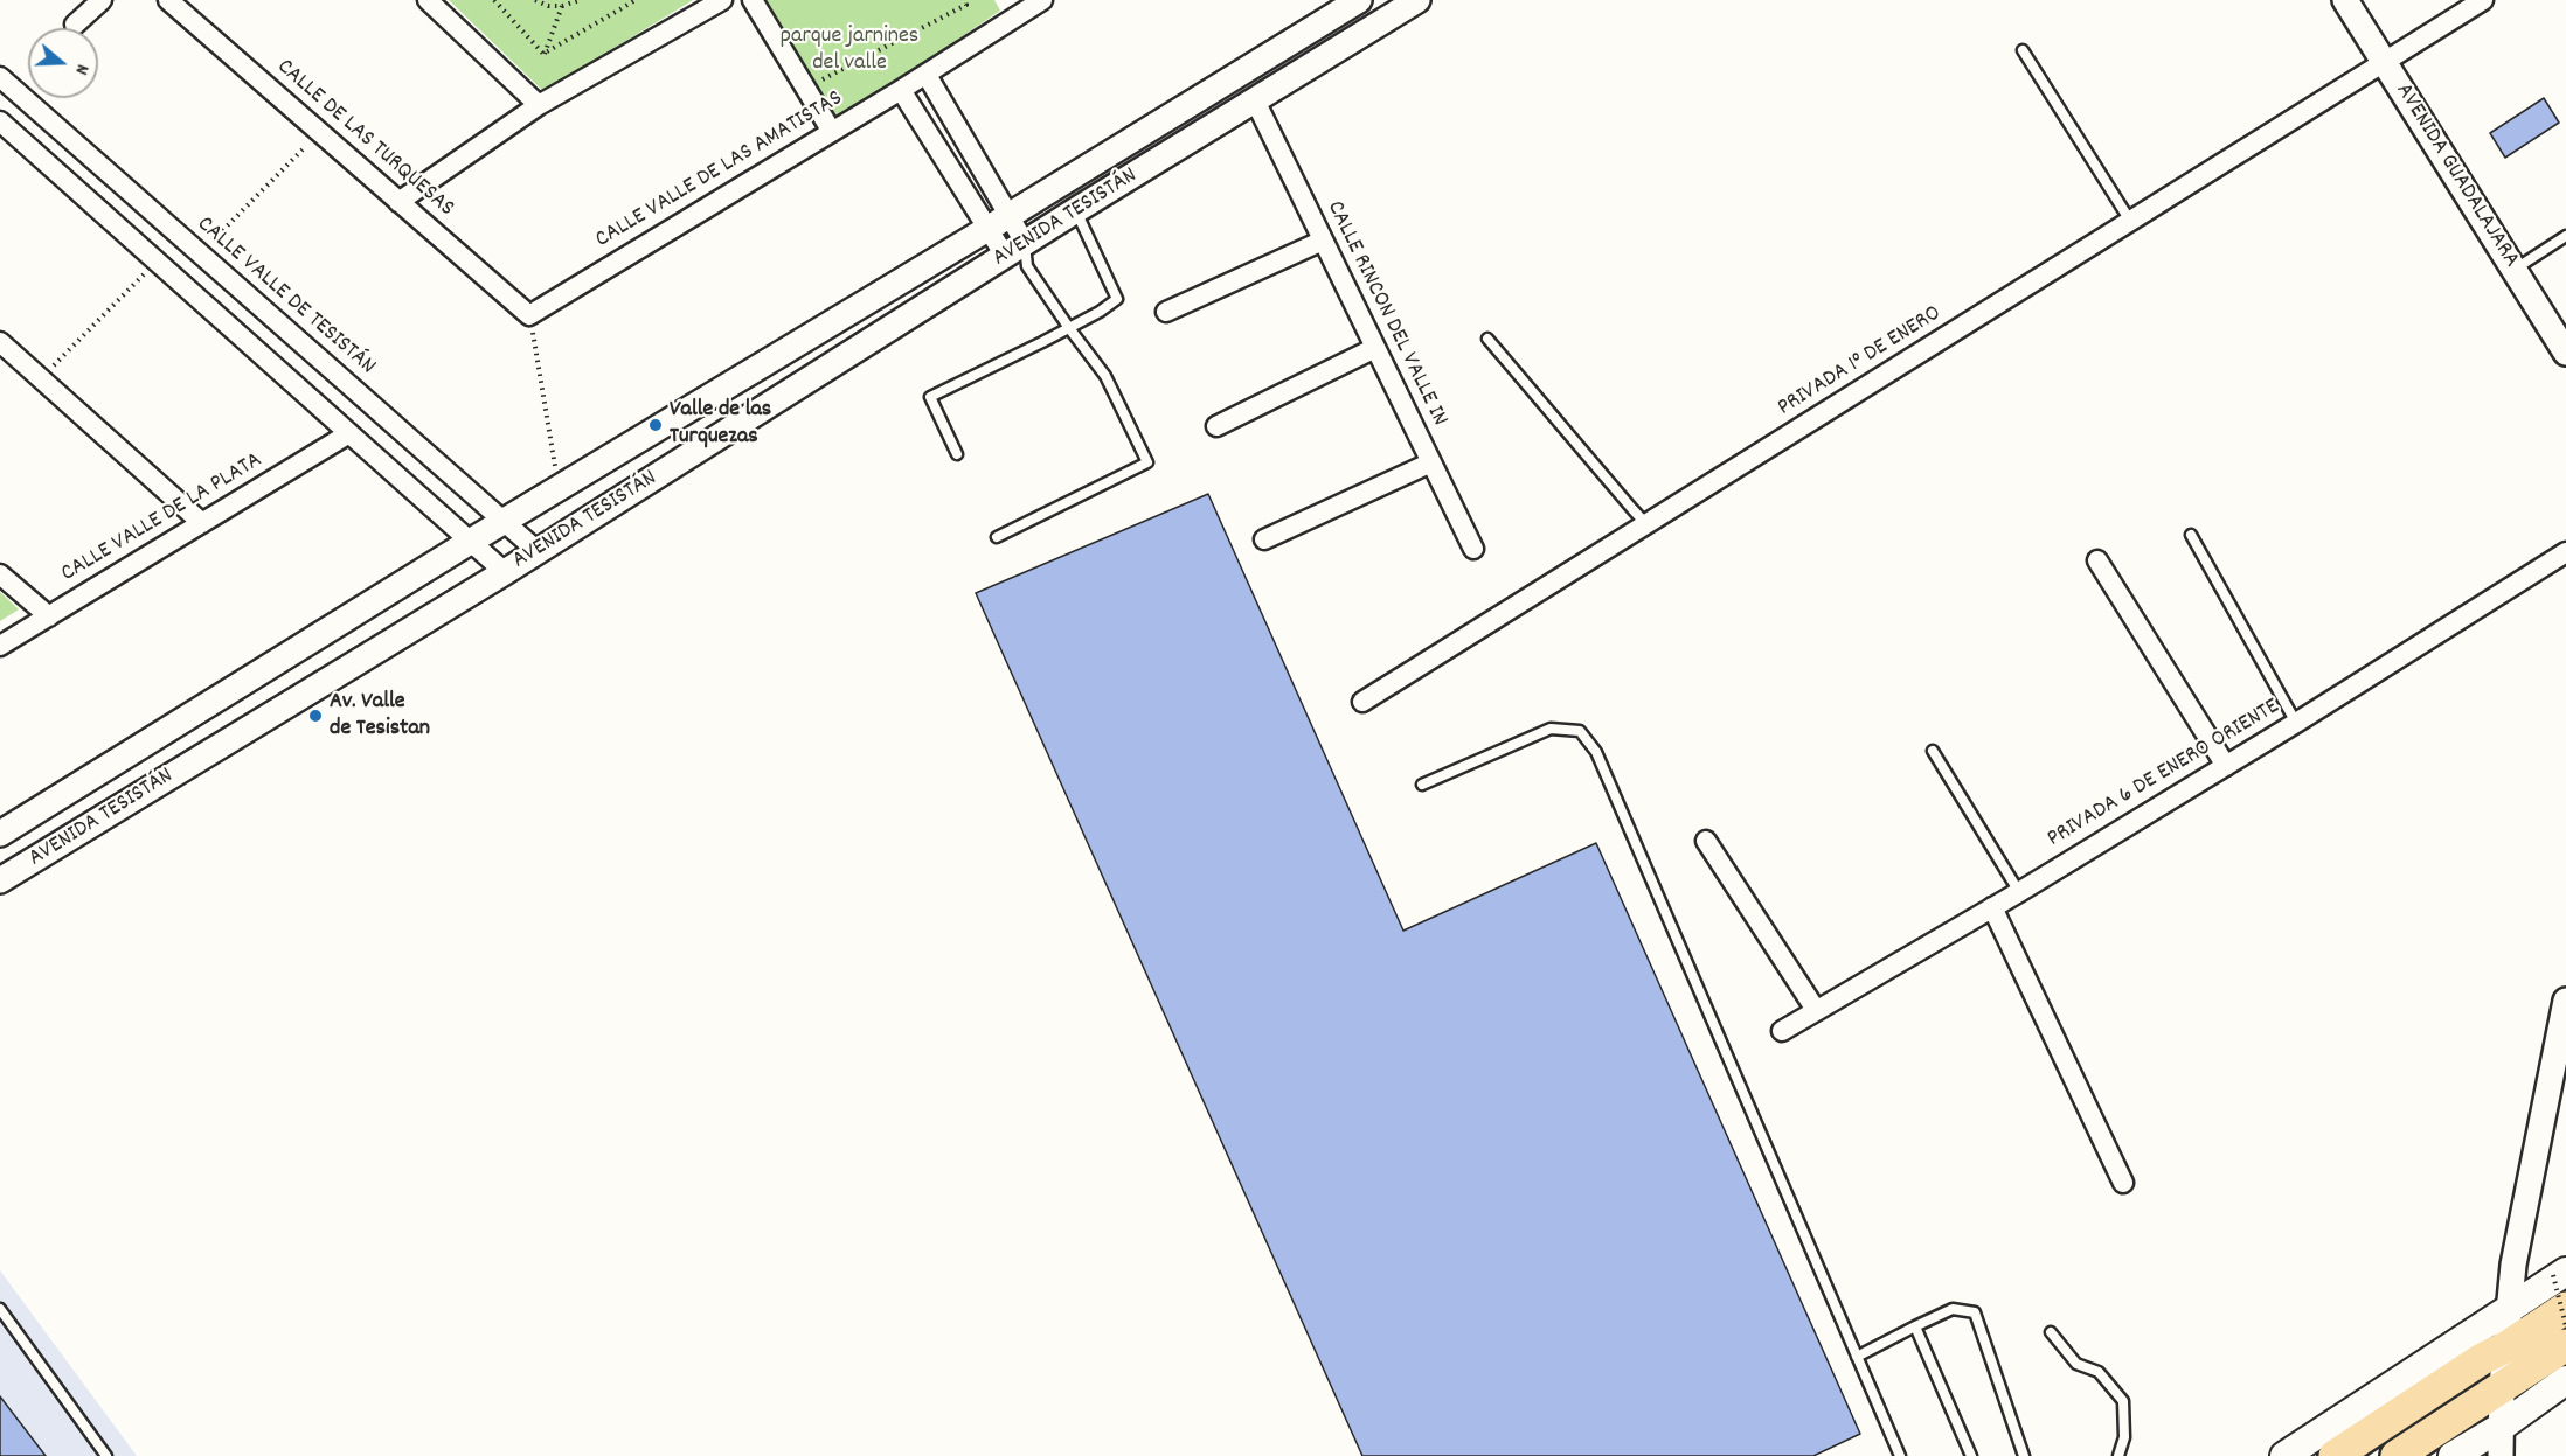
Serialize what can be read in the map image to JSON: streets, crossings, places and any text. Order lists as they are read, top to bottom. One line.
{"streets":{"street":["CALLE DE LAS TURQUESAS","CALLE VALLE DE LAS AMATISTAS","AVENIDA GUADALAJARA","AVENIDA TESISTÁN","CALLE VALLE DE TESISTÁN","CALLE RINCON DEL VALLE IN","PRIVADA 1° DE ENERO","CALLE VALLE DE LA PLATA","PRIVADA 6 DE ENERO ORIENTE"]},"crossings":[["CALLE DE LAS TURQUESAS","CALLE VALLE DE LAS AMATISTAS"],["AVENIDA GUADALAJARA","PRIVADA 1° DE ENERO"],["AVENIDA TESISTÁN","CALLE VALLE DE TESISTÁN"],["AVENIDA TESISTÁN","CALLE RINCON DEL VALLE IN"]],"parks":["parque jarnines del valle"],"places":["Valle de las Turquezas","Av. Valle de Tesistan"],"north":"right"}
